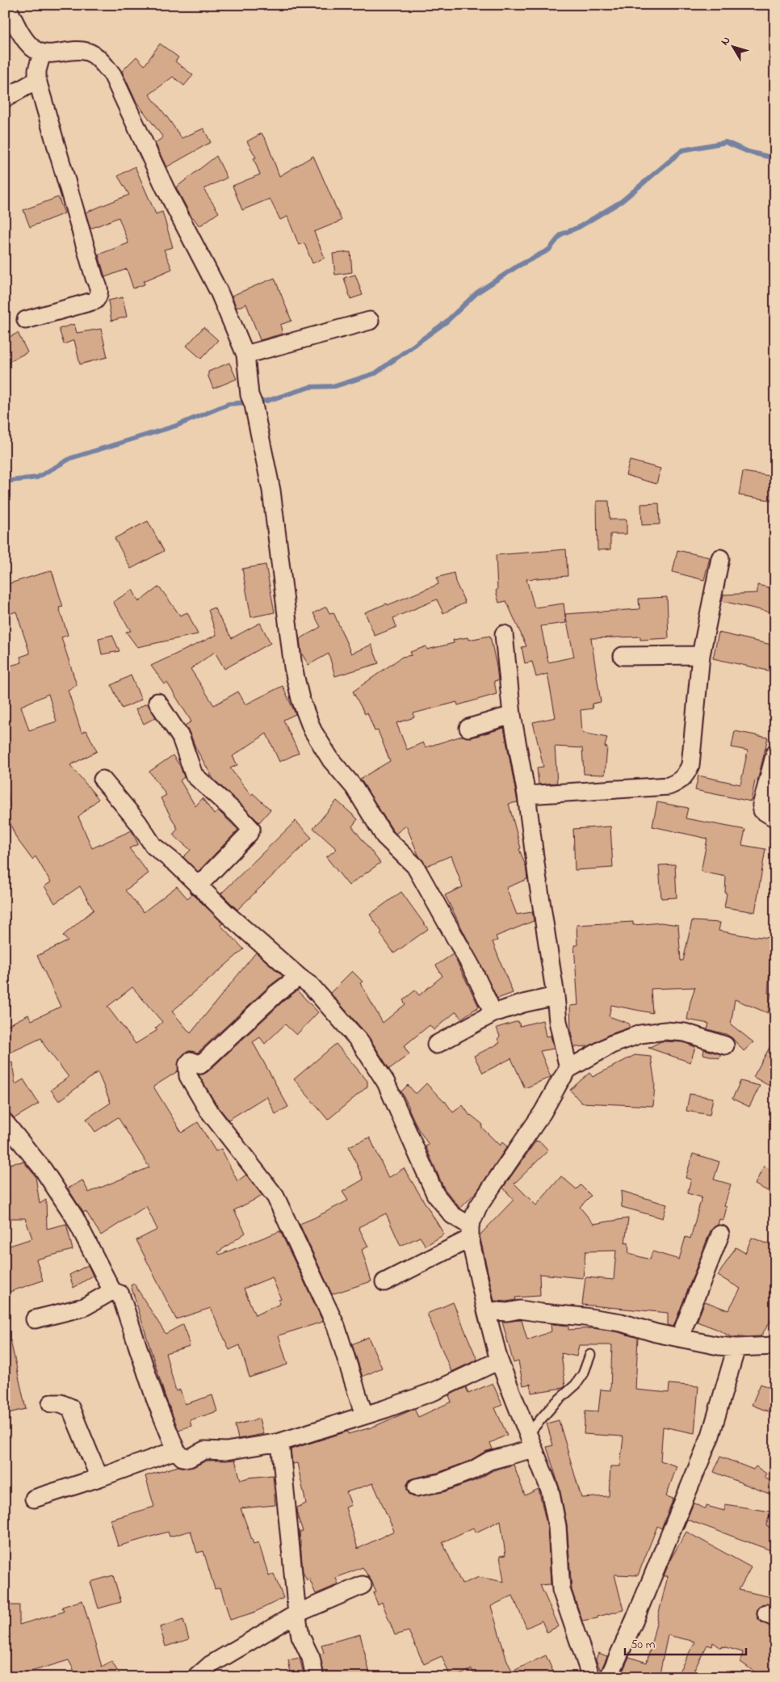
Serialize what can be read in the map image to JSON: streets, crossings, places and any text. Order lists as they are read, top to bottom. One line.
{"scale_bar":"50 m","north":"top left"}
